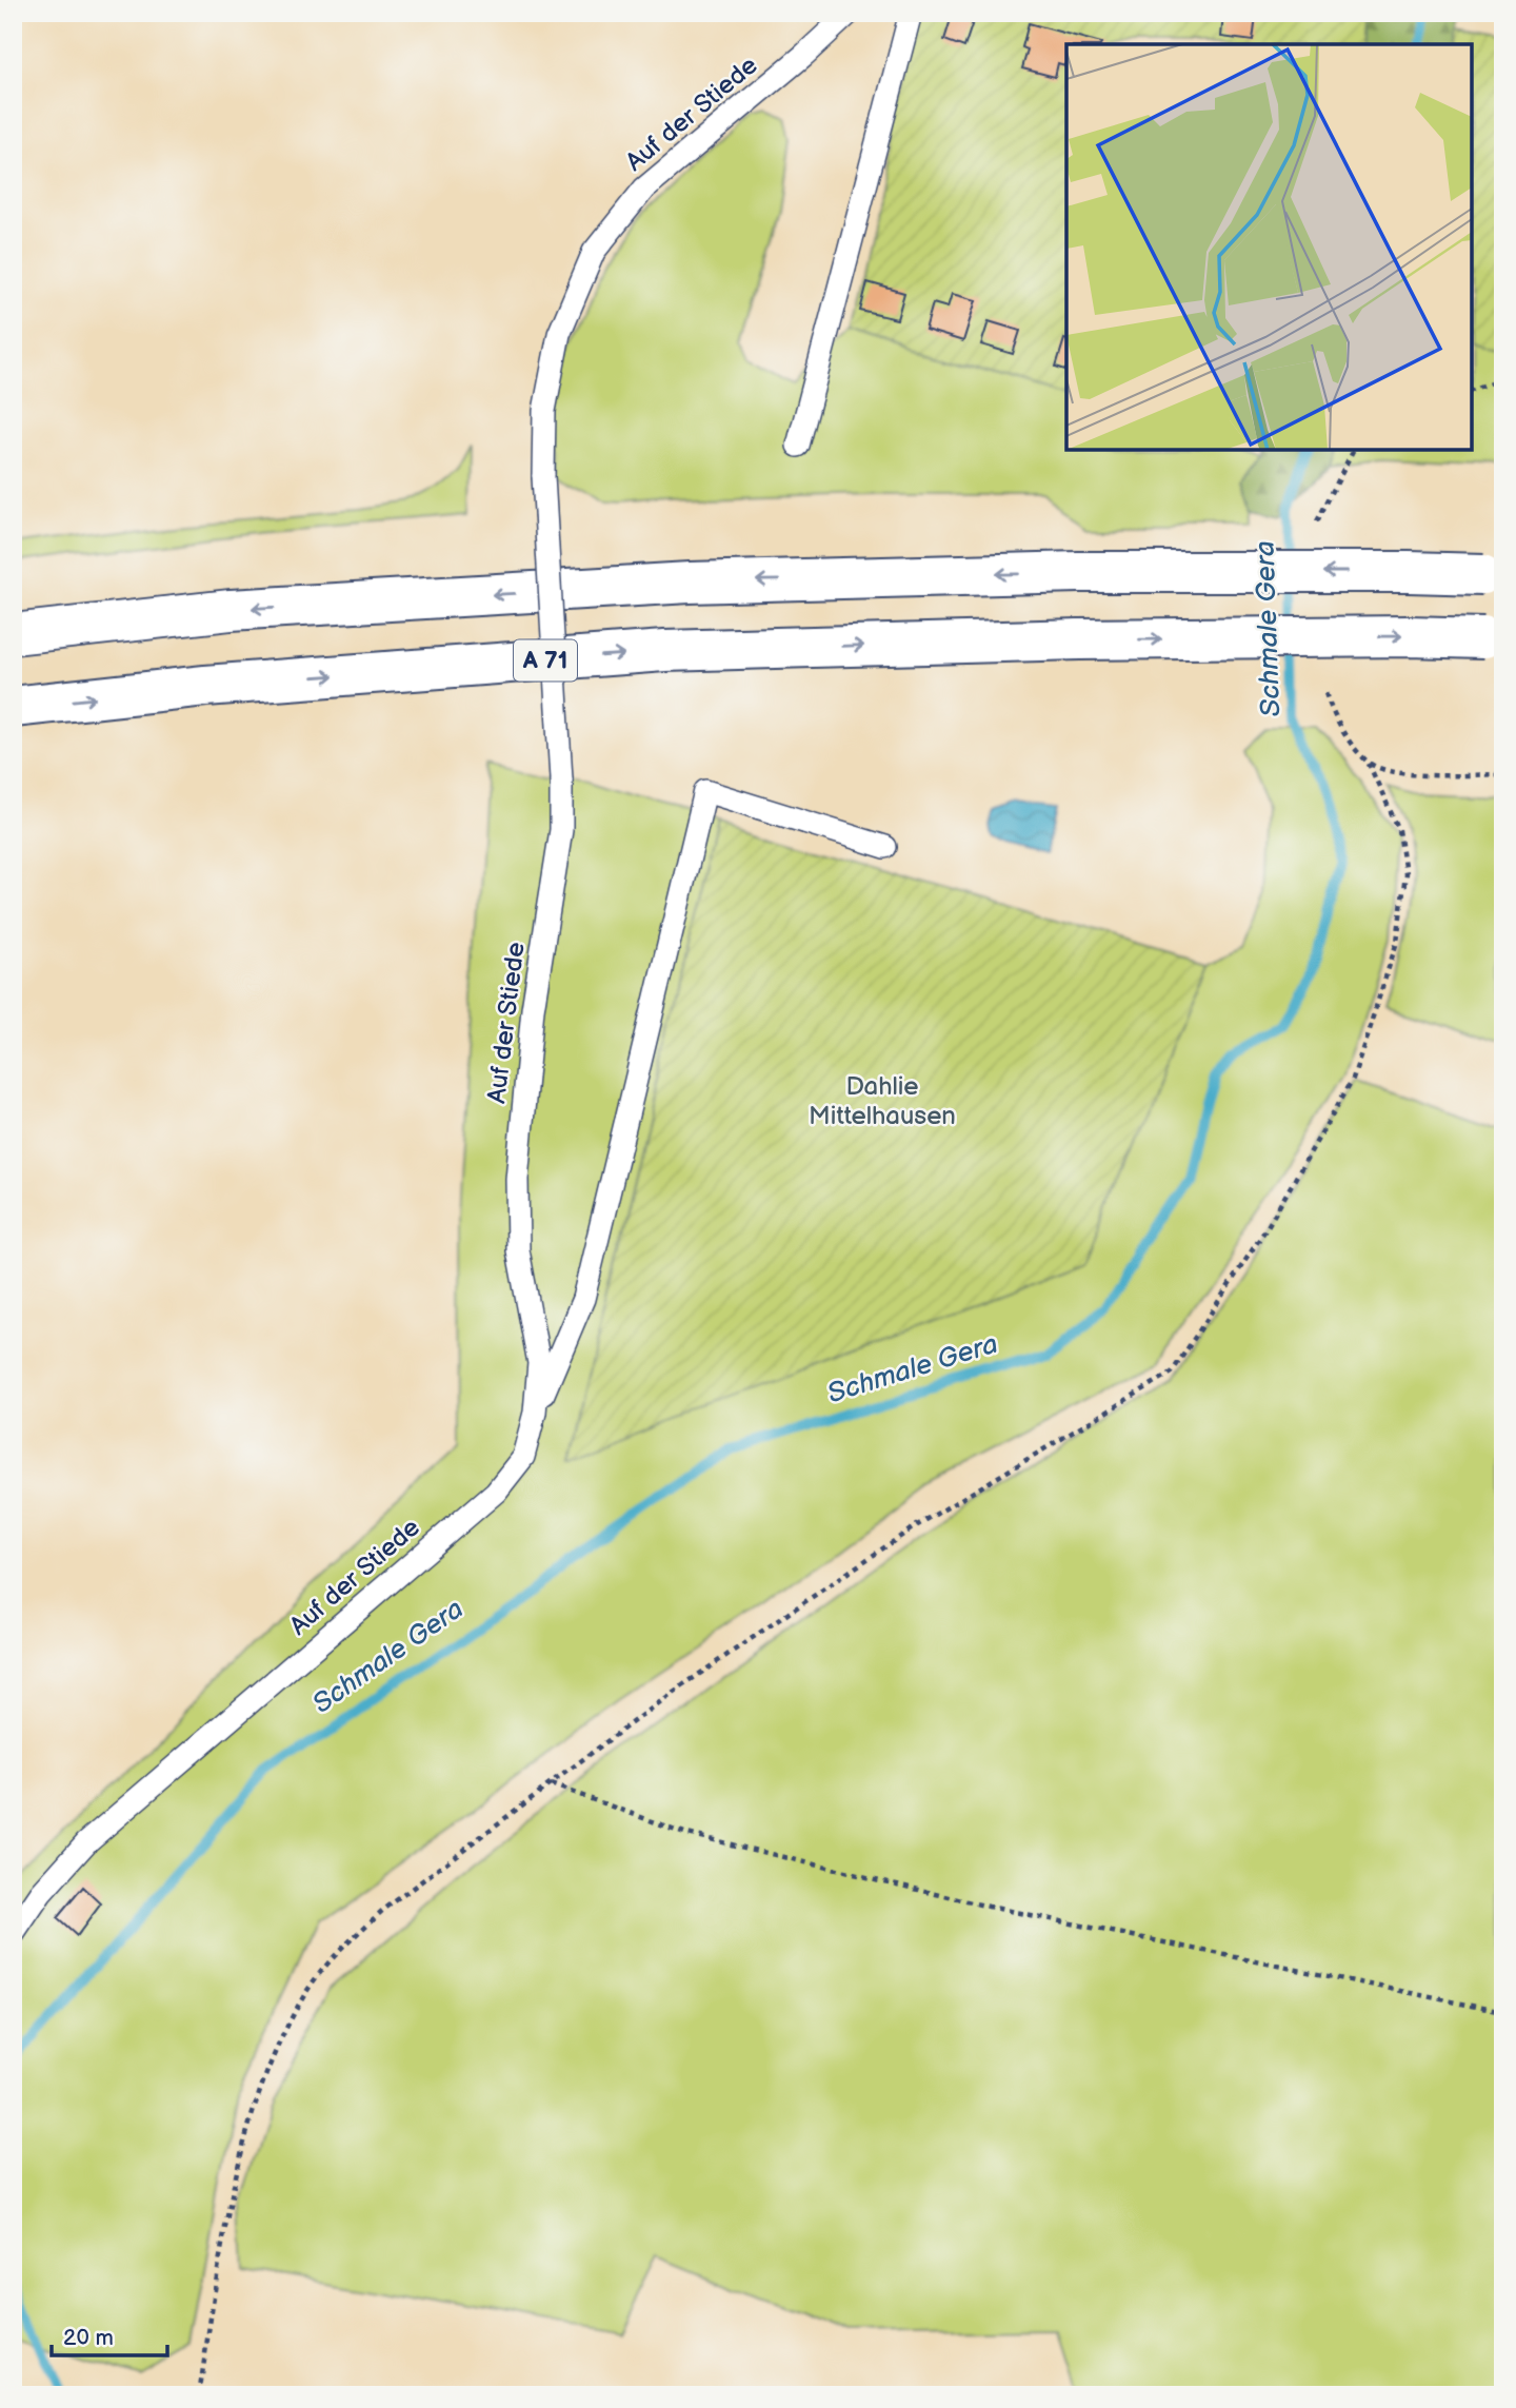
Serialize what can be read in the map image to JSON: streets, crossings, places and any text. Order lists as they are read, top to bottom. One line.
{"streets":{"highway":["A 71"],"lane":["Auf der Stiede"]},"water":["Schmale Gera"],"parks":["Dahlie Mittelhausen"],"scale_bar":"20 m"}
